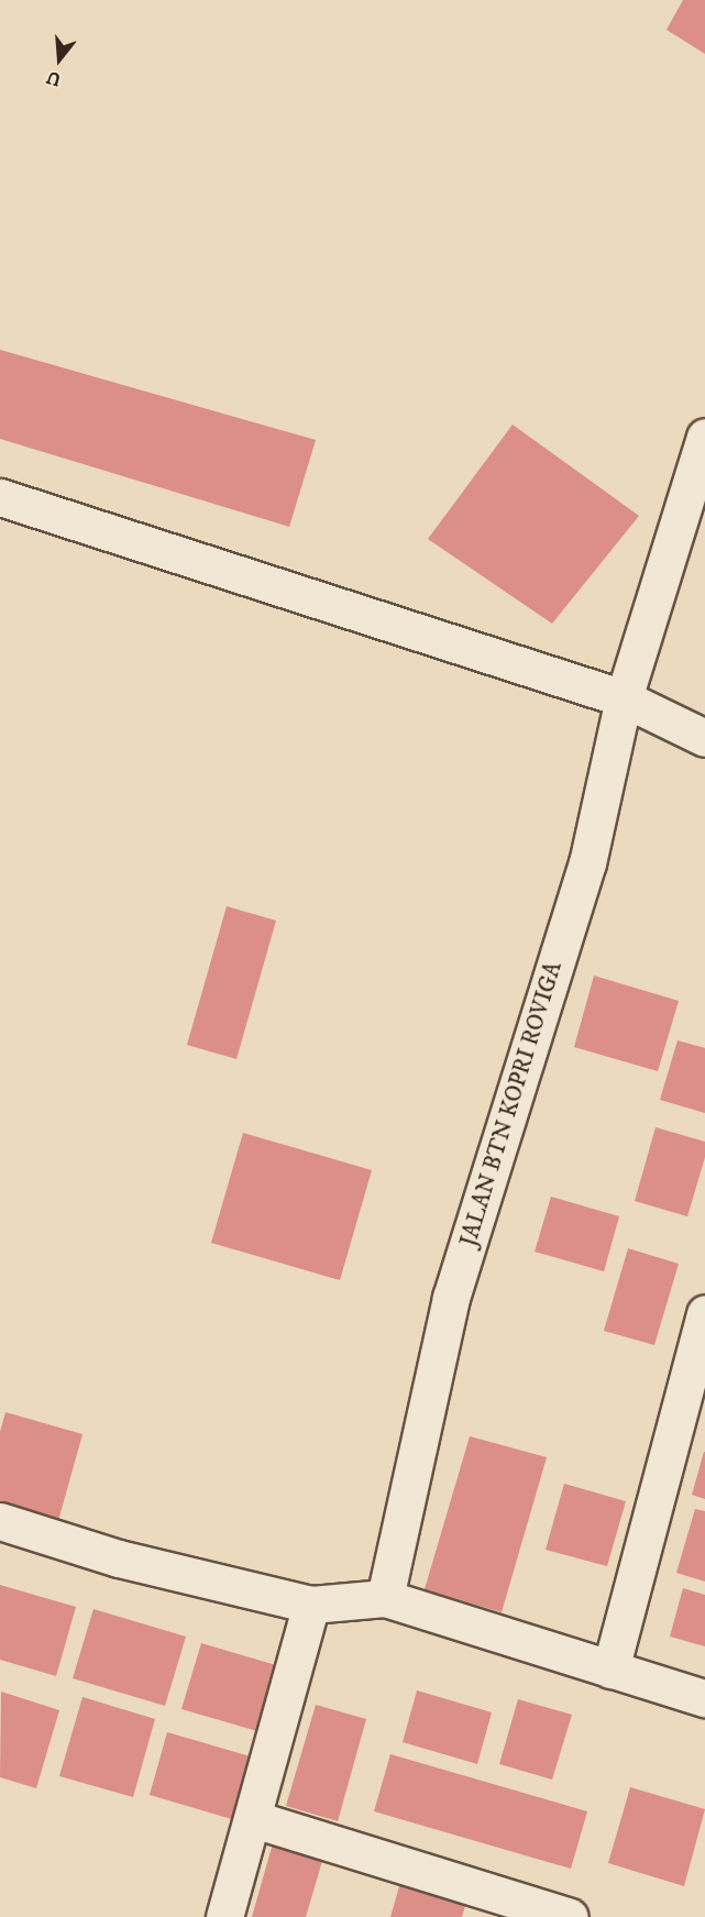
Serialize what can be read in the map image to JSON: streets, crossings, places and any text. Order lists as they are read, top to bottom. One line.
{"streets":{"street":["JALAN BTN KOPRI ROVIGA"]},"north":"bottom"}
